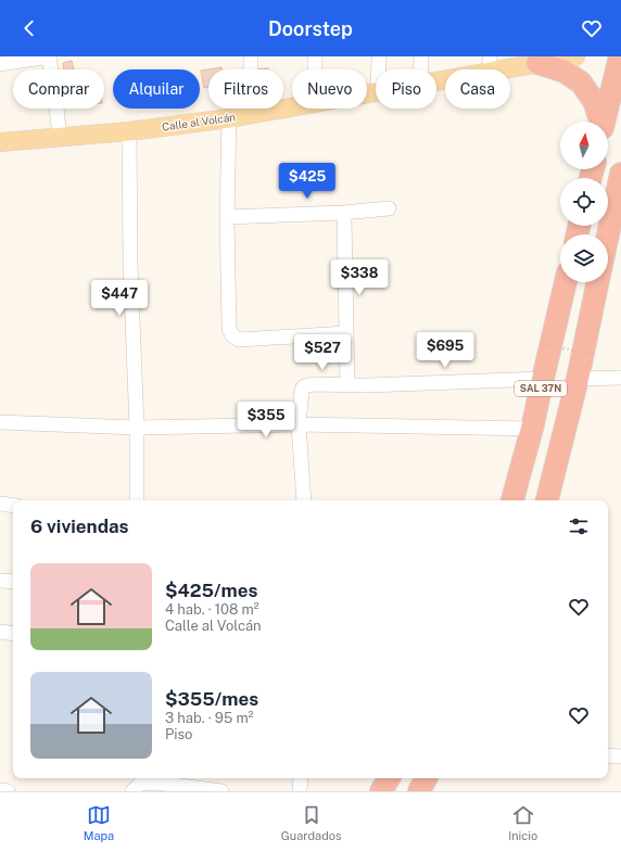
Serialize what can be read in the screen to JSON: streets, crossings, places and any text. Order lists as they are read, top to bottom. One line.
{"streets":{"highway":["SAL 37N"],"main road":["Calle al Volcán"]},"north":"top","page":{"header":"Doorstep","chip":["Comprar","Alquilar","Filtros","Nuevo","Piso","Casa"],"price":["$425","$338","$447","$695","$527","$355"],"heading":"6 viviendas","list":[{"name":"$425/mes","note":"4 hab. · 108 m² · Calle al Volcán"},{"name":"$355/mes","note":"3 hab. · 95 m² · Piso"}],"tabs":["Mapa","Guardados","Inicio"]}}
